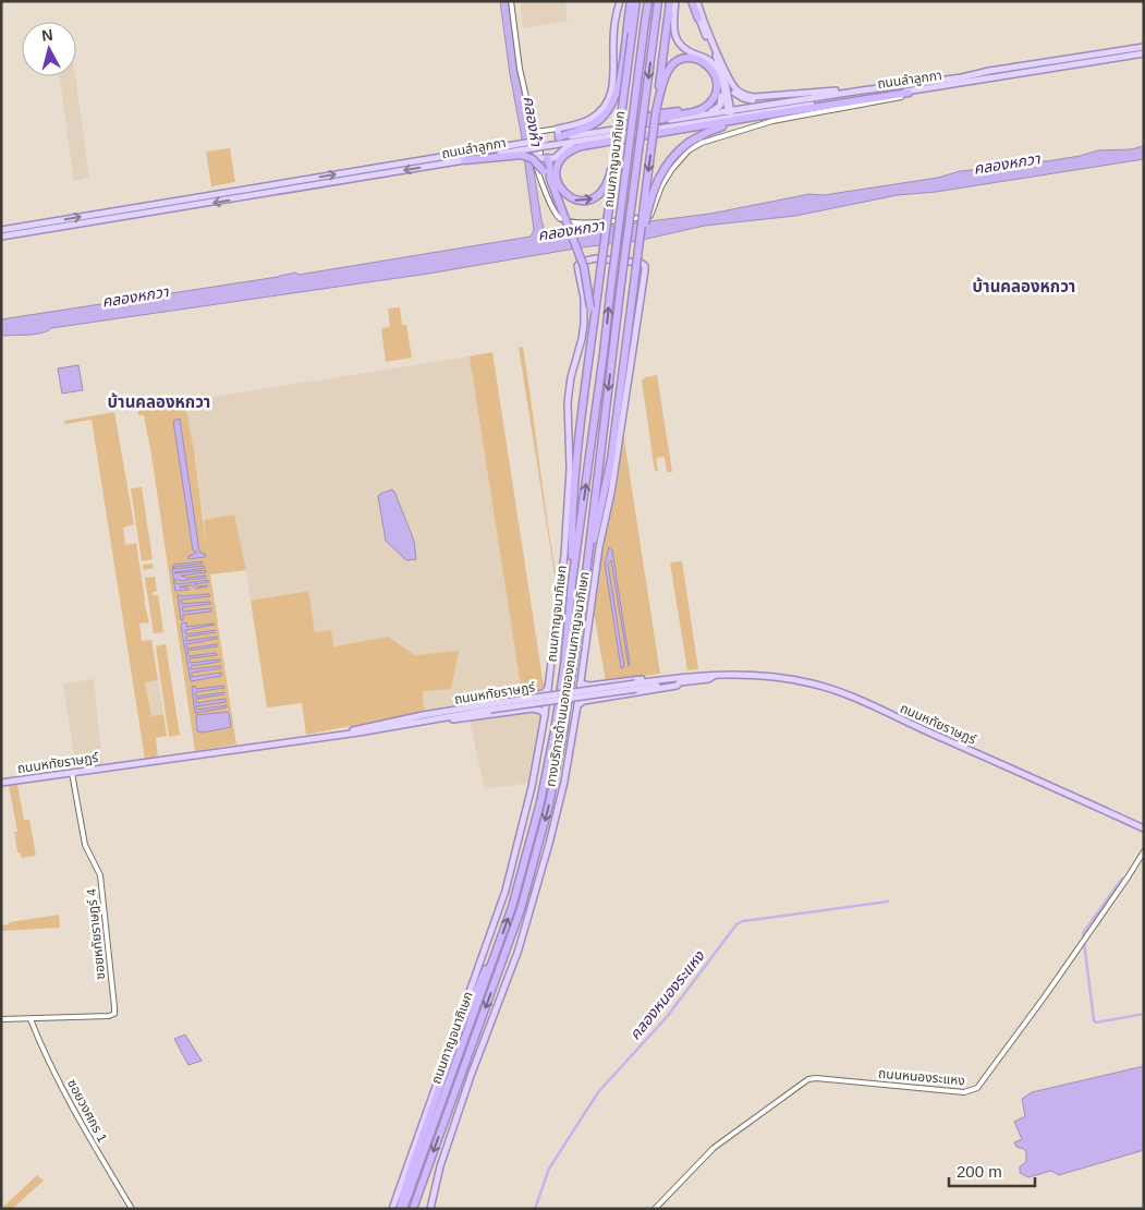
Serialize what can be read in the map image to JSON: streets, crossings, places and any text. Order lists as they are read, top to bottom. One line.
{"streets":{"highway":["ถนนกาญจนาภิเษก"],"main road":["ถนนลำลูกกา","ทางบริการด้านนอกของถนนกาญจนาภิเษก","ถนนหทัยราษฎร์"],"street":["ซอยหทัยราษฎร์ 4","ถนนหนองระแหง","ซอยวงศกร 1"]},"crossings":[["ถนนหทัยราษฎร์","ซอยหทัยราษฎร์ 4"],["ซอยหทัยราษฎร์ 4","ซอยวงศกร 1"]],"districts":["บ้านคลองหกวา","บ้านคลองหกวา"],"water":["คลองห้า","คลองหกวา","คลองหนองระแหง"],"scale_bar":"200 m","north":"top"}
